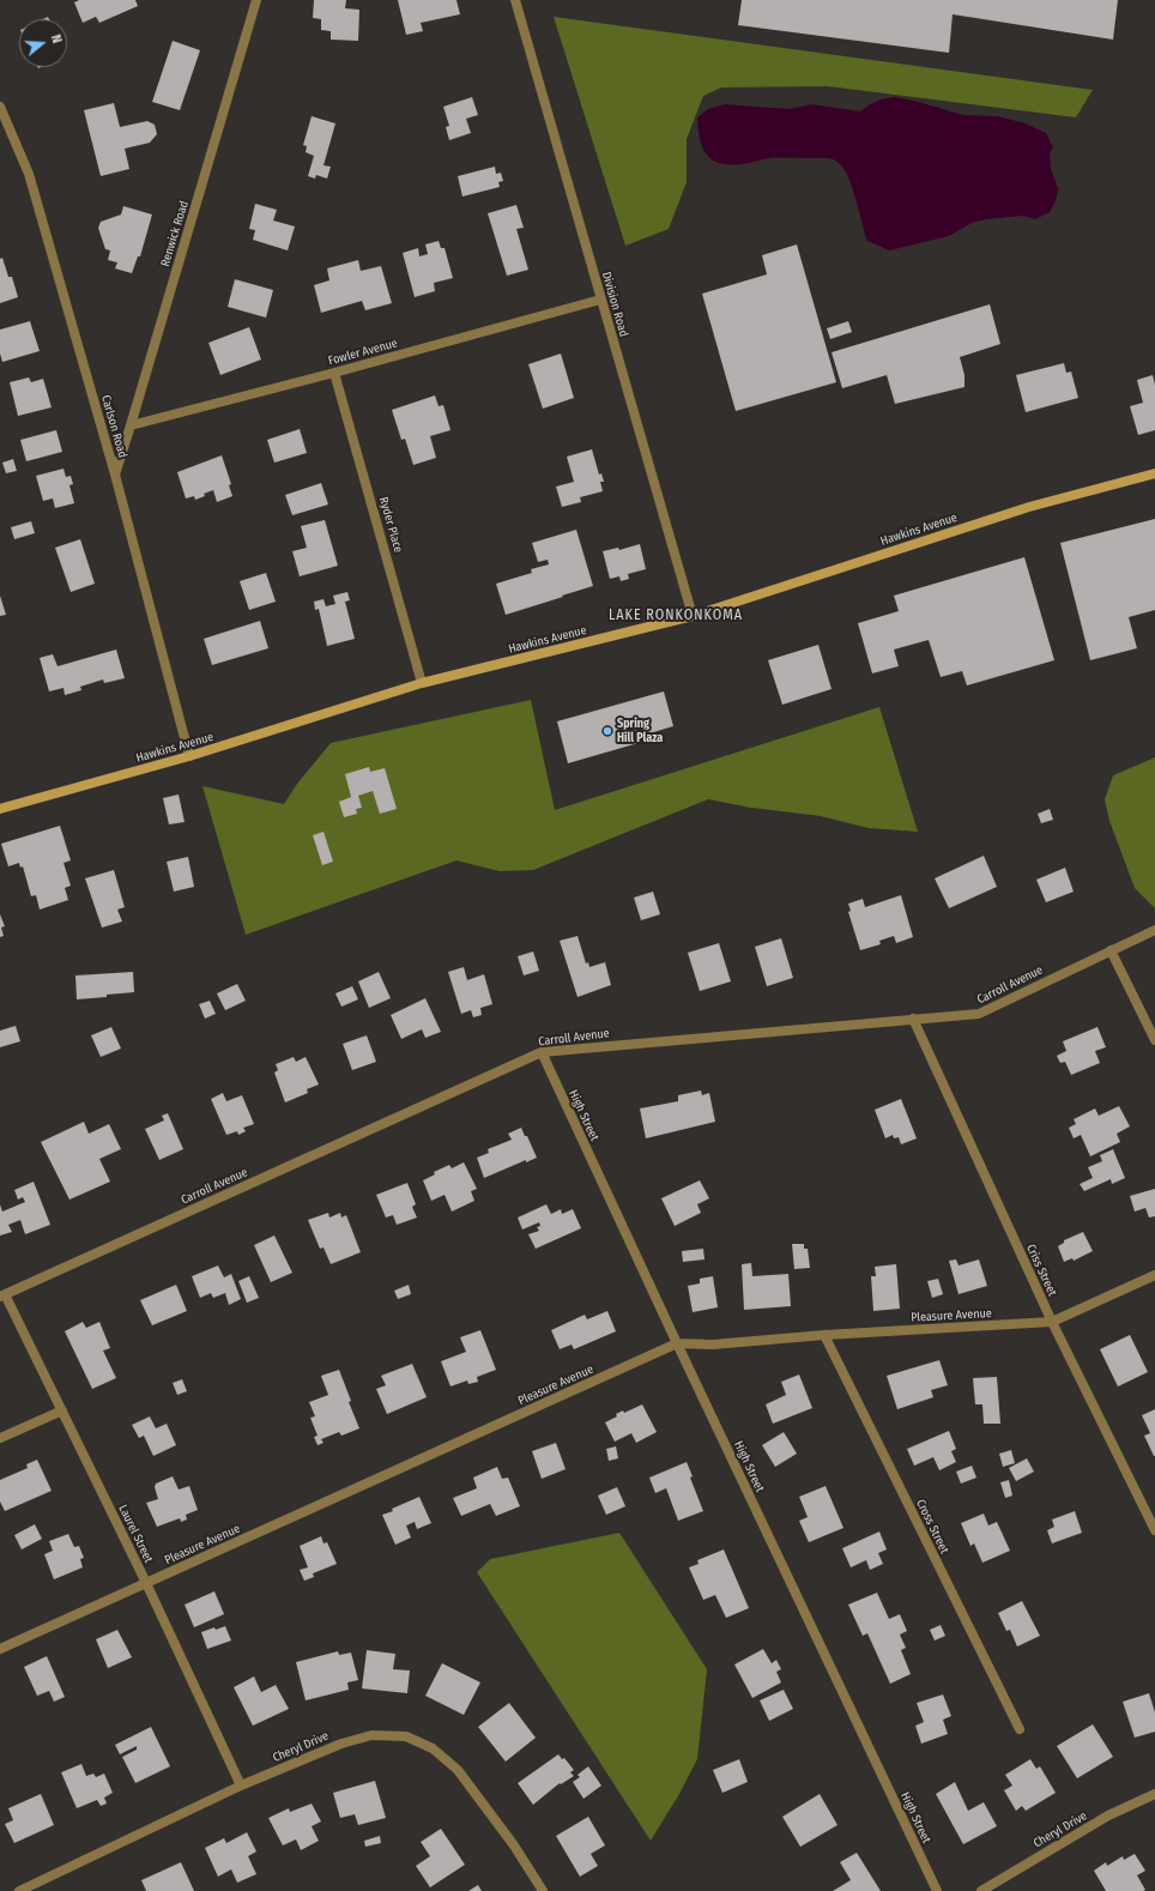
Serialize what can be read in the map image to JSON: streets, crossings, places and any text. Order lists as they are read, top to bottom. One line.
{"streets":{"street":["Renwick Road","Division Road","Fowler Avenue","Carlson Road","Ryder Place","Hawkins Avenue","Carroll Avenue","High Street","Criss Street","Pleasure Avenue","Cross Street","Laurel Street","Cheryl Drive"]},"crossings":[["Renwick Road","Fowler Avenue"],["Renwick Road","Carlson Road"],["Division Road","Fowler Avenue"],["Division Road","Hawkins Avenue"],["Fowler Avenue","Ryder Place"],["Carlson Road","Hawkins Avenue"],["Ryder Place","Hawkins Avenue"],["Carroll Avenue","High Street"],["Carroll Avenue","Criss Street"],["Carroll Avenue","Laurel Street"],["High Street","Pleasure Avenue"],["Criss Street","Pleasure Avenue"],["Pleasure Avenue","Cross Street"],["Pleasure Avenue","Laurel Street"],["Laurel Street","Cheryl Drive"]],"districts":["LAKE RONKONKOMA"],"places":["Spring Hill Plaza"],"north":"right"}
